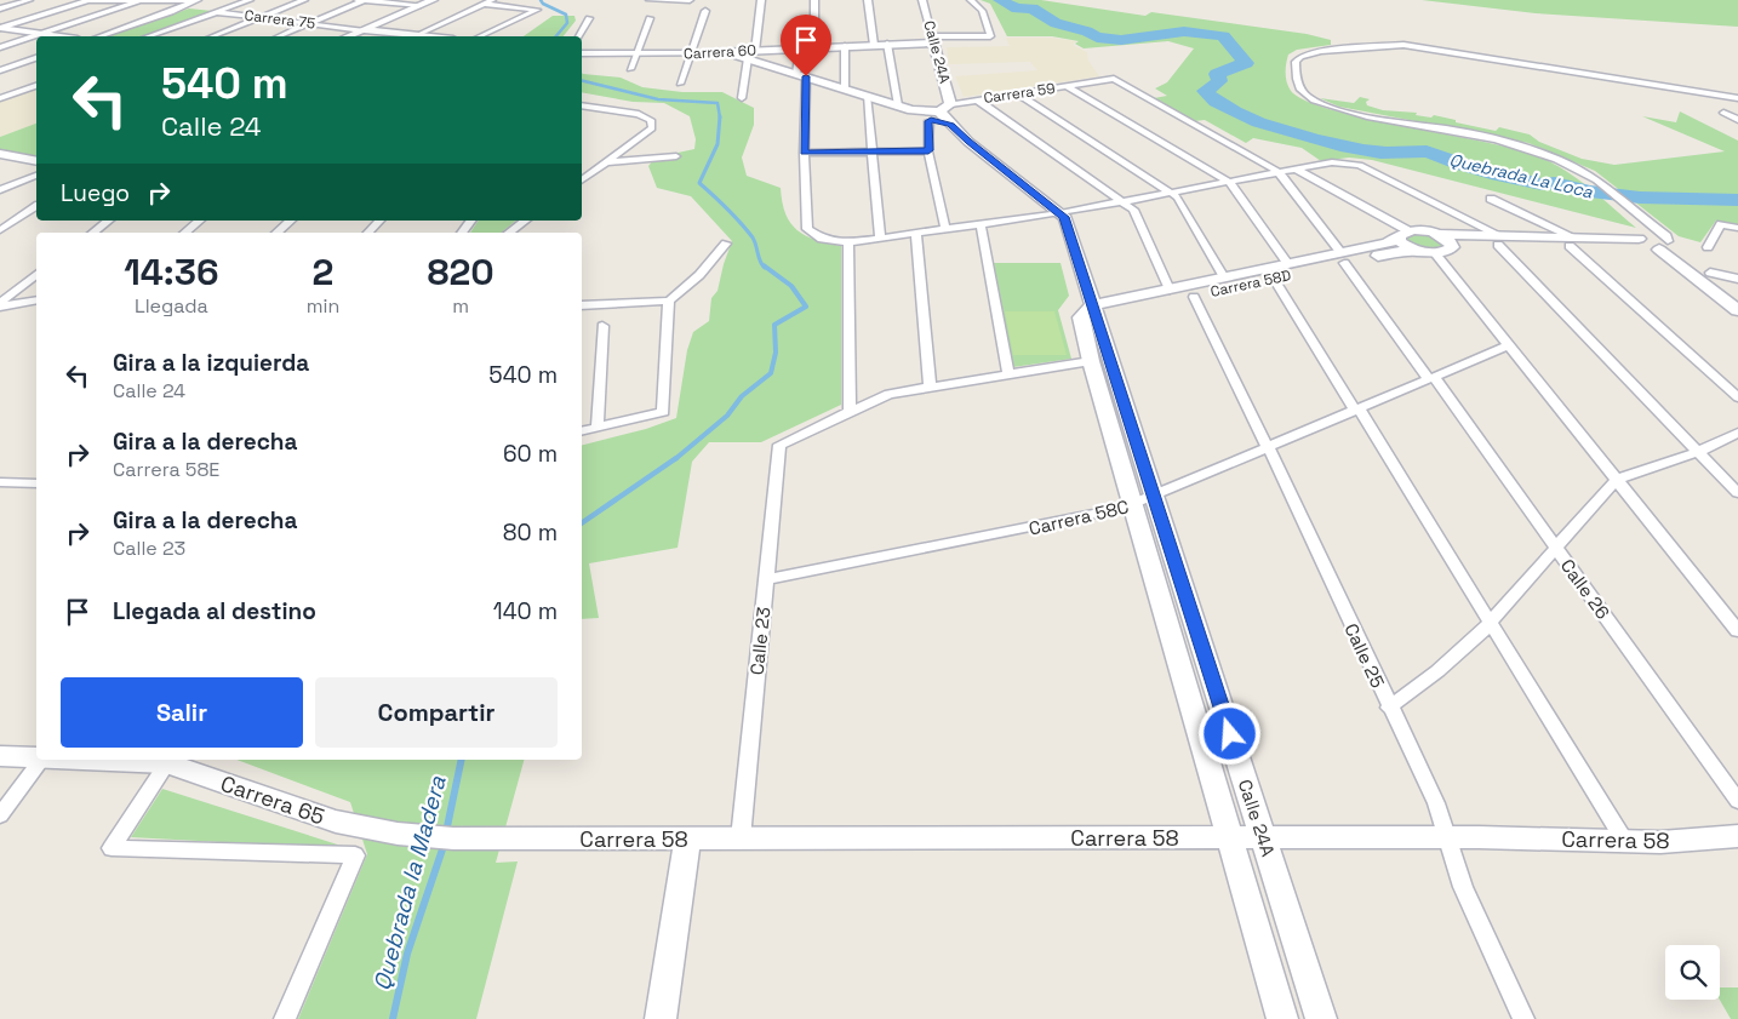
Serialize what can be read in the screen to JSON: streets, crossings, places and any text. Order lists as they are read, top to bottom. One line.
{"streets":{"main road":["Carrera 75","Carrera 60","Calle 24A","Carrera 59","Carrera 58D","Carrera 65","Carrera 58"],"street":["Carrera 58C","Calle 26","Calle 23","Calle 25"]},"crossings":[["Carrera 60","Calle 24A"],["Carrera 60","Carrera 59"],["Calle 24A","Carrera 59"],["Calle 24A","Carrera 58D"],["Calle 24A","Carrera 58C"],["Calle 24A","Carrera 58"],["Carrera 59","Calle 26"],["Carrera 58D","Calle 26"],["Carrera 58D","Calle 25"],["Carrera 58C","Calle 26"],["Carrera 58C","Calle 23"],["Carrera 58C","Calle 25"],["Calle 23","Carrera 58"],["Calle 25","Carrera 58"],["Carrera 65","Carrera 58"]],"water":["Quebrada La Loca","Quebrada la Madera"],"page":{"turn":["540 m","Calle 24"],"then":"Luego","eta":["14:36","Llegada","2","min","820","m"],"list":[{"name":"Gira a la izquierda","note":"Calle 24","value":"540 m"},{"name":"Gira a la derecha","note":"Carrera 58E","value":"60 m"},{"name":"Gira a la derecha","note":"Calle 23","value":"80 m"},{"name":"Llegada al destino","value":"140 m"}],"buttons":["Salir","Compartir"]}}
